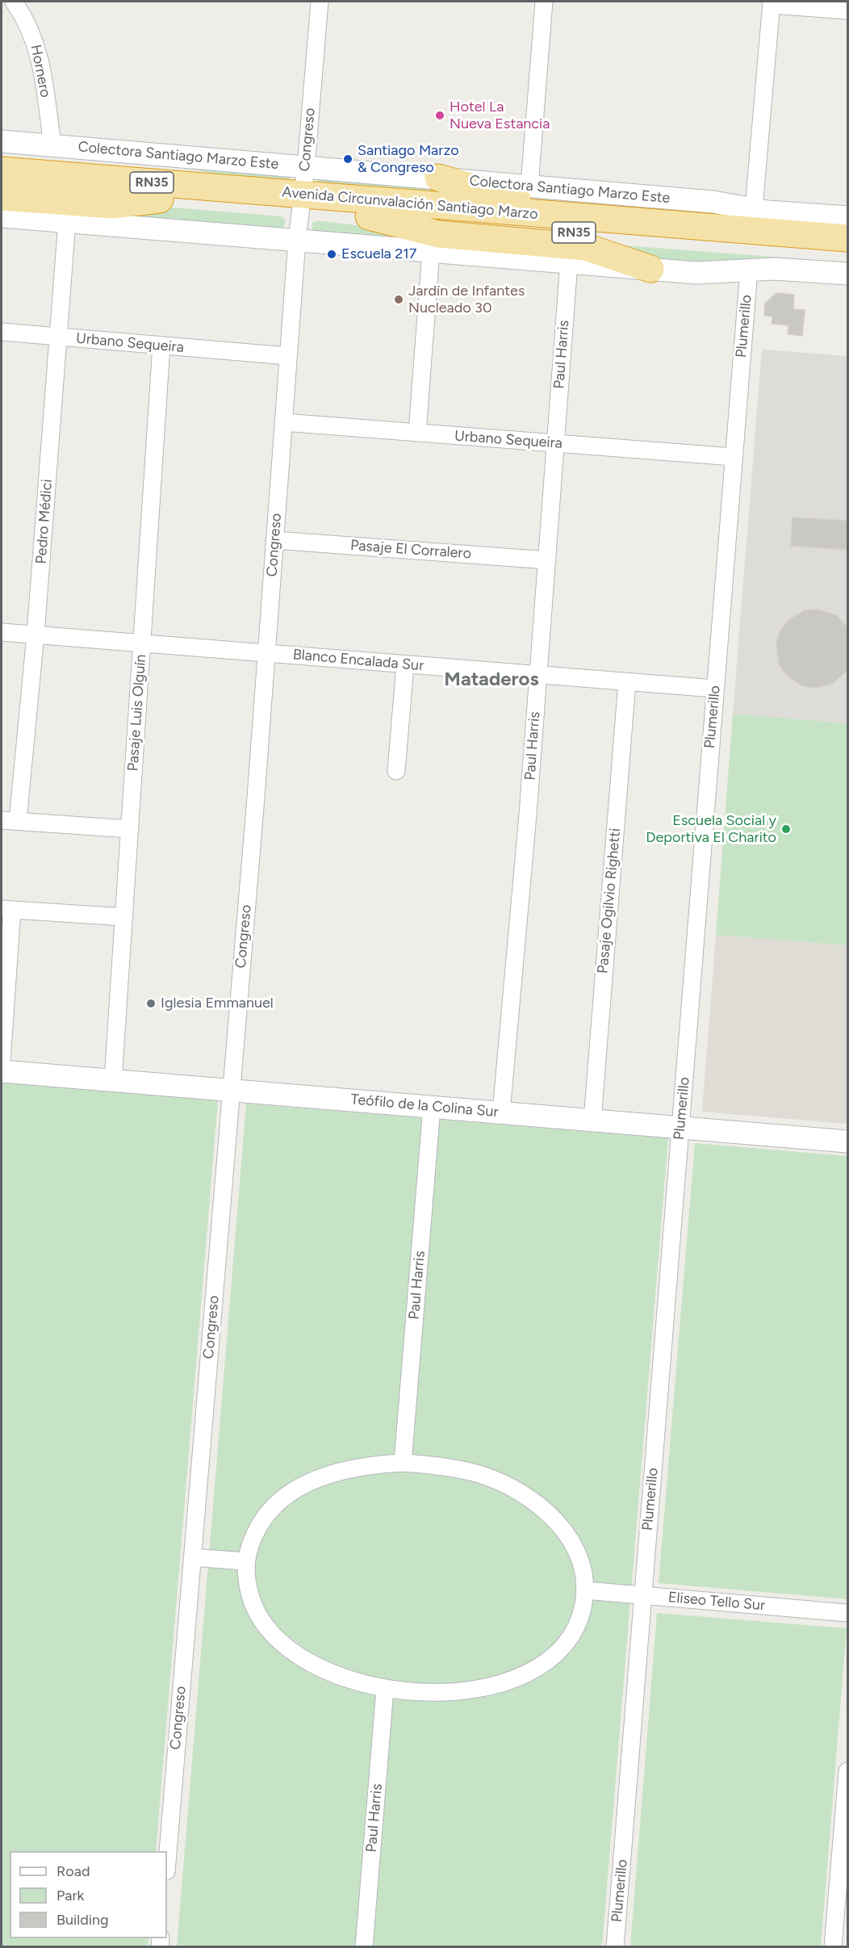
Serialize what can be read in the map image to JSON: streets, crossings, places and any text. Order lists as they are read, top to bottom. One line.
{"streets":{"highway":["RN35","Avenida Circunvalación Santiago Marzo"],"street":["Hornero","Congreso","Colectora Santiago Marzo Este","Plumerillo","Urbano Sequeira","Paul Harris","Pedro Médici","Pasaje El Corralero","Blanco Encalada Sur","Pasaje Luis Olguín","Pasaje Ogilvio Righetti","Teófilo de la Colina Sur","Eliseo Tello Sur"]},"crossings":[["Hornero","Colectora Santiago Marzo Este"],["Congreso","Colectora Santiago Marzo Este"],["Congreso","Avenida Circunvalación Santiago Marzo"],["Congreso","Urbano Sequeira"],["Congreso","Pasaje El Corralero"],["Congreso","Blanco Encalada Sur"],["Congreso","Teófilo de la Colina Sur"],["Colectora Santiago Marzo Este","Avenida Circunvalación Santiago Marzo"],["Plumerillo","Urbano Sequeira"],["Plumerillo","Blanco Encalada Sur"],["Plumerillo","Teófilo de la Colina Sur"],["Plumerillo","Eliseo Tello Sur"],["Urbano Sequeira","Paul Harris"],["Urbano Sequeira","Pedro Médici"],["Urbano Sequeira","Pasaje Luis Olguín"],["Paul Harris","Pasaje El Corralero"],["Paul Harris","Blanco Encalada Sur"],["Paul Harris","Teófilo de la Colina Sur"],["Pedro Médici","Blanco Encalada Sur"],["Blanco Encalada Sur","Pasaje Luis Olguín"],["Blanco Encalada Sur","Pasaje Ogilvio Righetti"],["Pasaje Luis Olguín","Teófilo de la Colina Sur"],["Pasaje Ogilvio Righetti","Teófilo de la Colina Sur"]],"districts":["Mataderos"],"places":["Hotel La Nueva Estancia","Santiago Marzo & Congreso","Escuela 217","Jardín de Infantes Nucleado 30","Escuela Social y Deportiva El Charito","Iglesia Emmanuel"],"legend":["Road","Park","Building"]}
